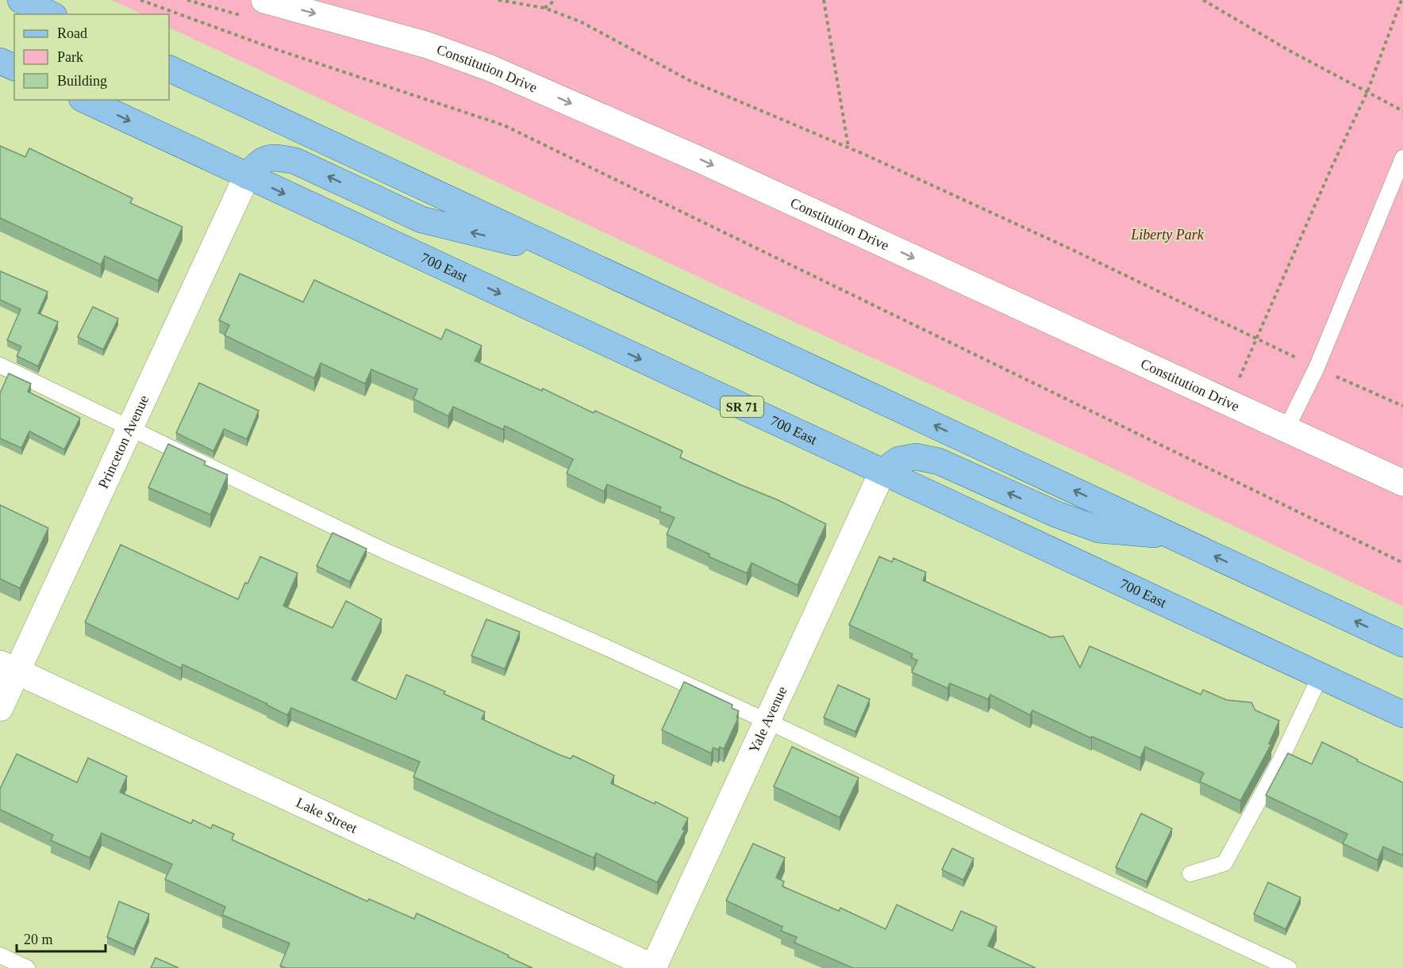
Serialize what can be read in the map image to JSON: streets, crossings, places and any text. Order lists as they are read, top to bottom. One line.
{"streets":{"main road":["700 East","SR 71"],"street":["Constitution Drive","Princeton Avenue","Yale Avenue","Lake Street"]},"crossings":[["700 East","Princeton Avenue"],["700 East","Yale Avenue"],["Princeton Avenue","Lake Street"],["Yale Avenue","Lake Street"]],"one_way":["Constitution Drive"],"parks":["Liberty Park"],"legend":["Road","Park","Building"],"scale_bar":"20 m"}
